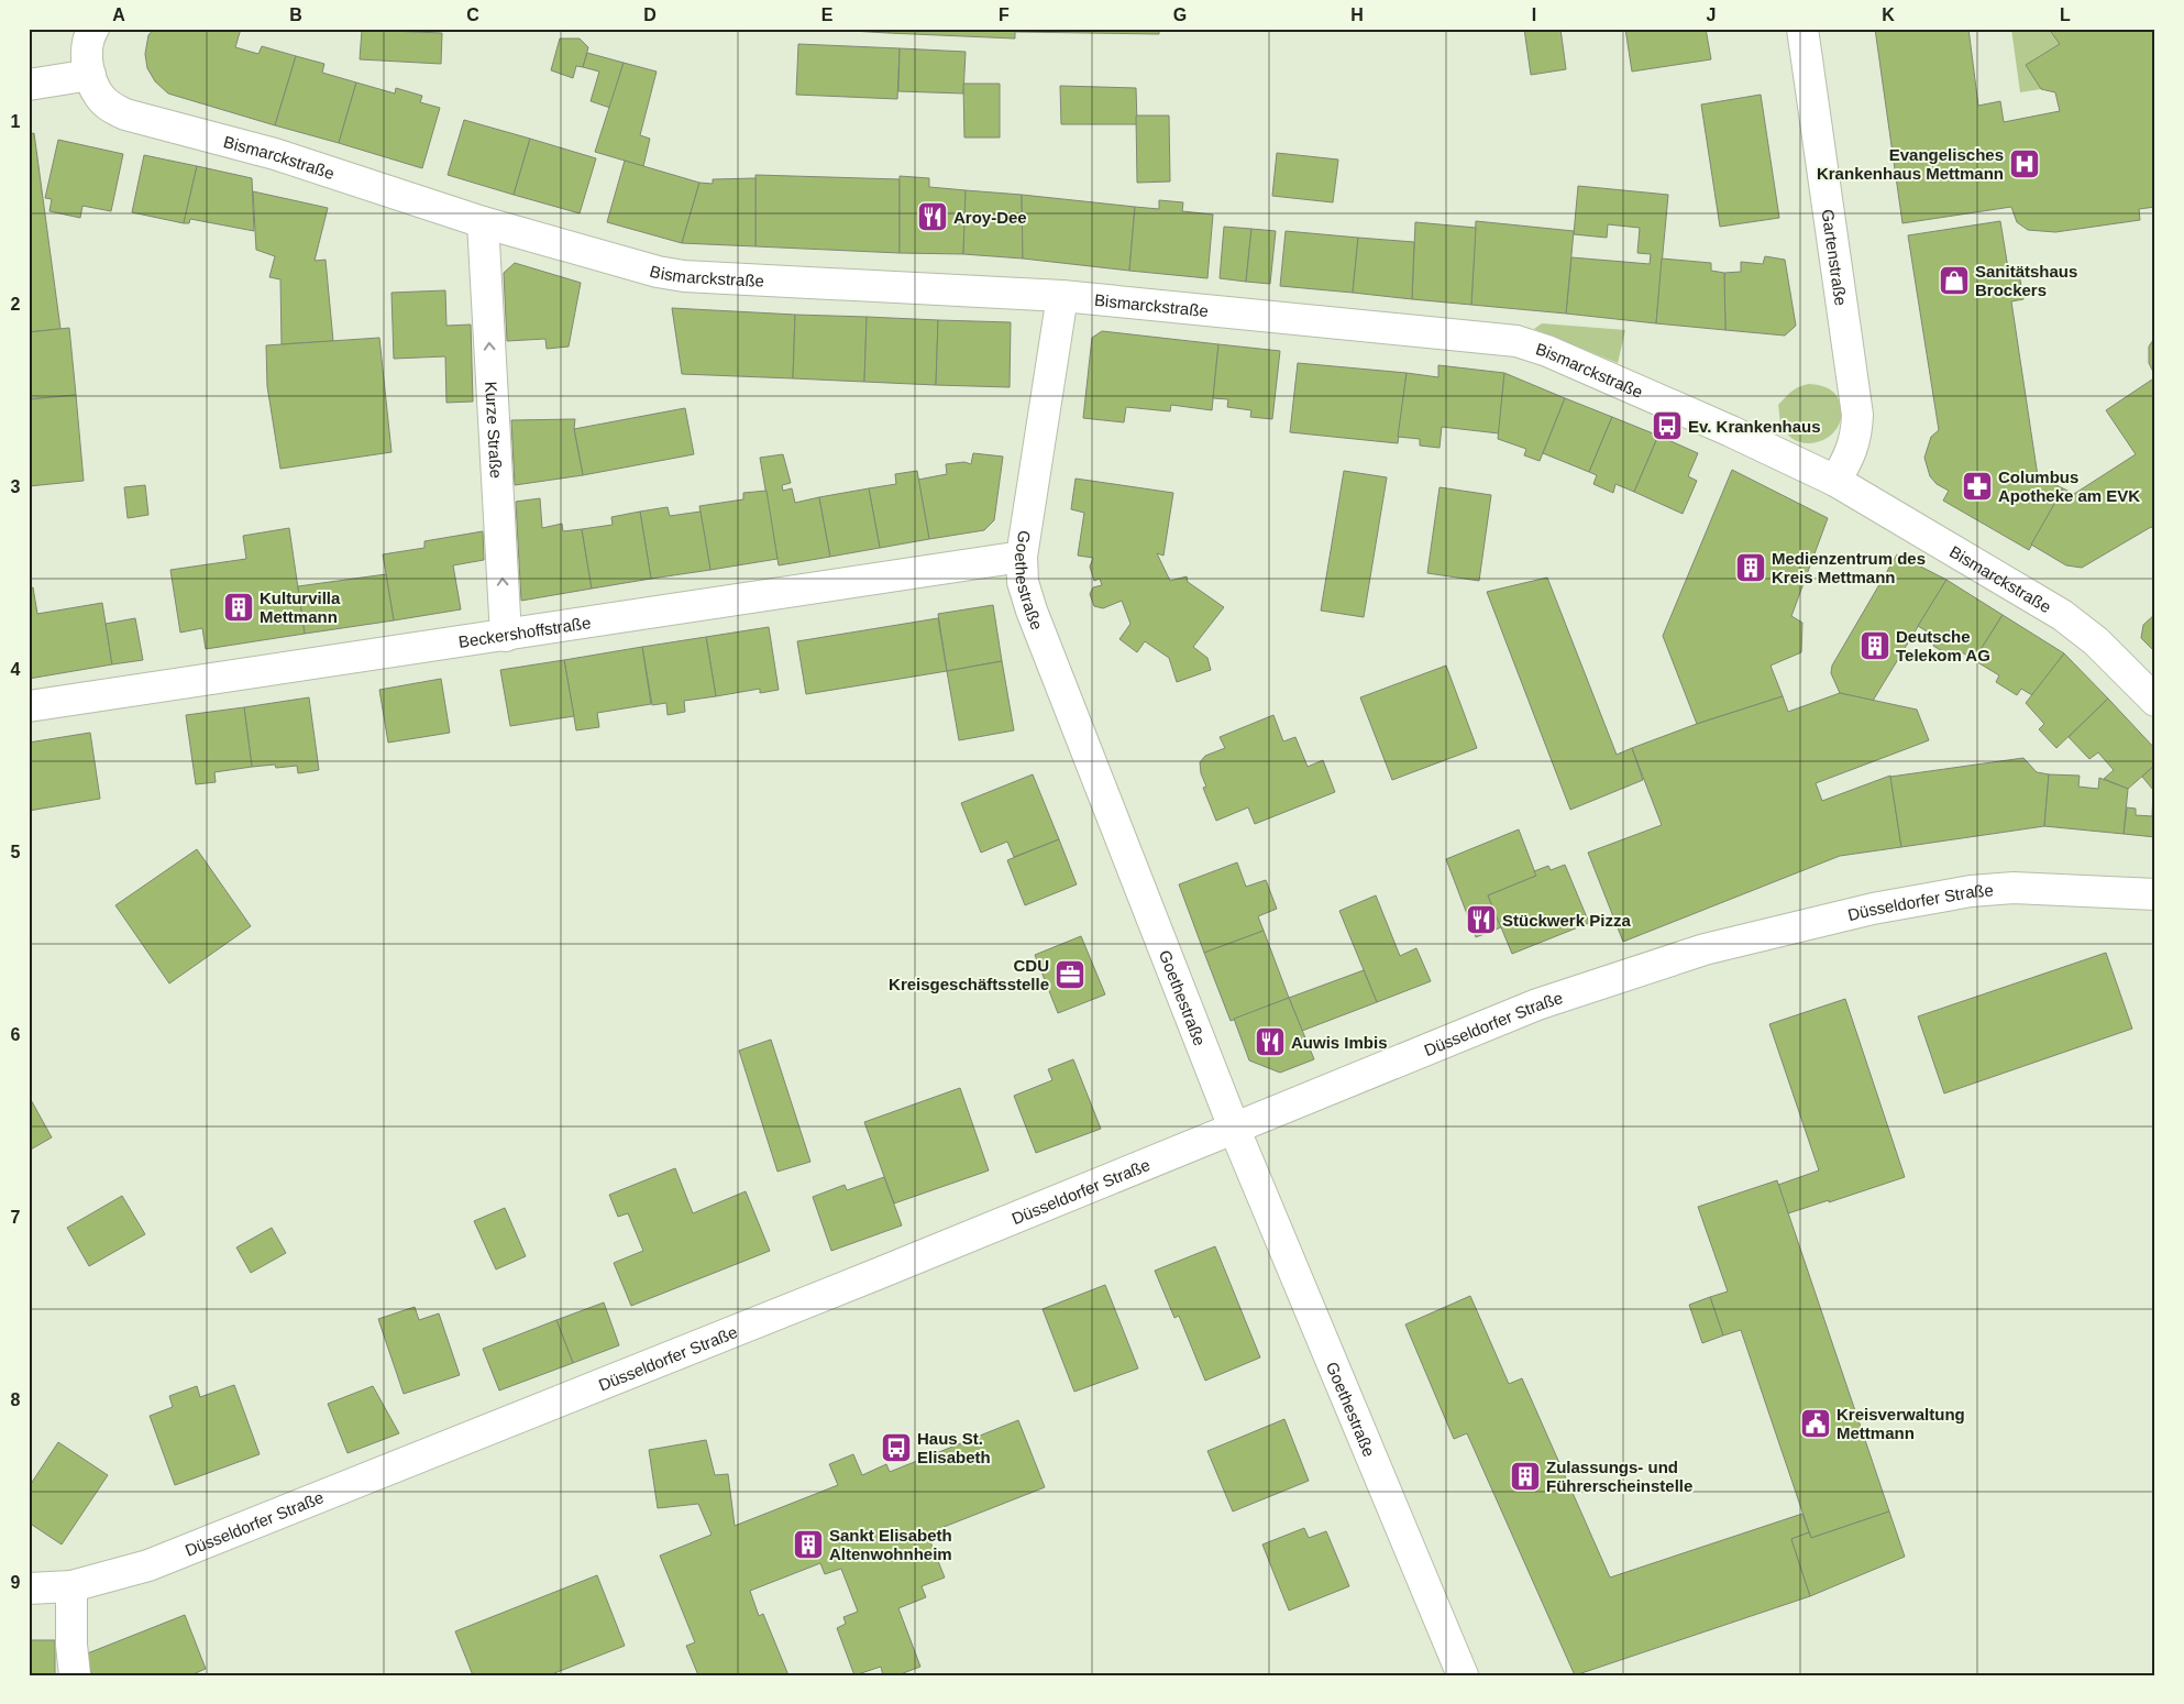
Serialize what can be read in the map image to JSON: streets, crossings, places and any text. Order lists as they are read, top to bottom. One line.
{"streets":{"street":["Bismarckstraße","Gartenstraße","Kurze Straße","Goethestraße","Beckershoffstraße","Düsseldorfer Straße"]},"crossings":[["Bismarckstraße","Gartenstraße"],["Bismarckstraße","Kurze Straße"],["Bismarckstraße","Goethestraße"],["Kurze Straße","Beckershoffstraße"],["Goethestraße","Beckershoffstraße"],["Goethestraße","Düsseldorfer Straße"]],"one_way":["Kurze Straße"],"places":{"hospital":["Evangelisches Krankenhaus Mettmann"],"restaurant":["Aroy-Dee","Stückwerk Pizza","Auwis Imbis"],"shop":["Sanitätshaus Brockers"],"bus stop":["Ev. Krankenhaus","Haus St. Elisabeth"],"pharmacy":["Columbus Apotheke am EVK"],"building":["Medienzentrum des Kreis Mettmann","Kulturvilla Mettmann","Deutsche Telekom AG","Zulassungs- und Führerscheinstelle","Sankt Elisabeth Altenwohnheim"],"office":["CDU Kreisgeschäftsstelle"],"public building":["Kreisverwaltung Mettmann"]},"grid":{"columns":["A","B","C","D","E","F","G","H","I","J","K","L"],"rows":["1","2","3","4","5","6","7","8","9"]}}
